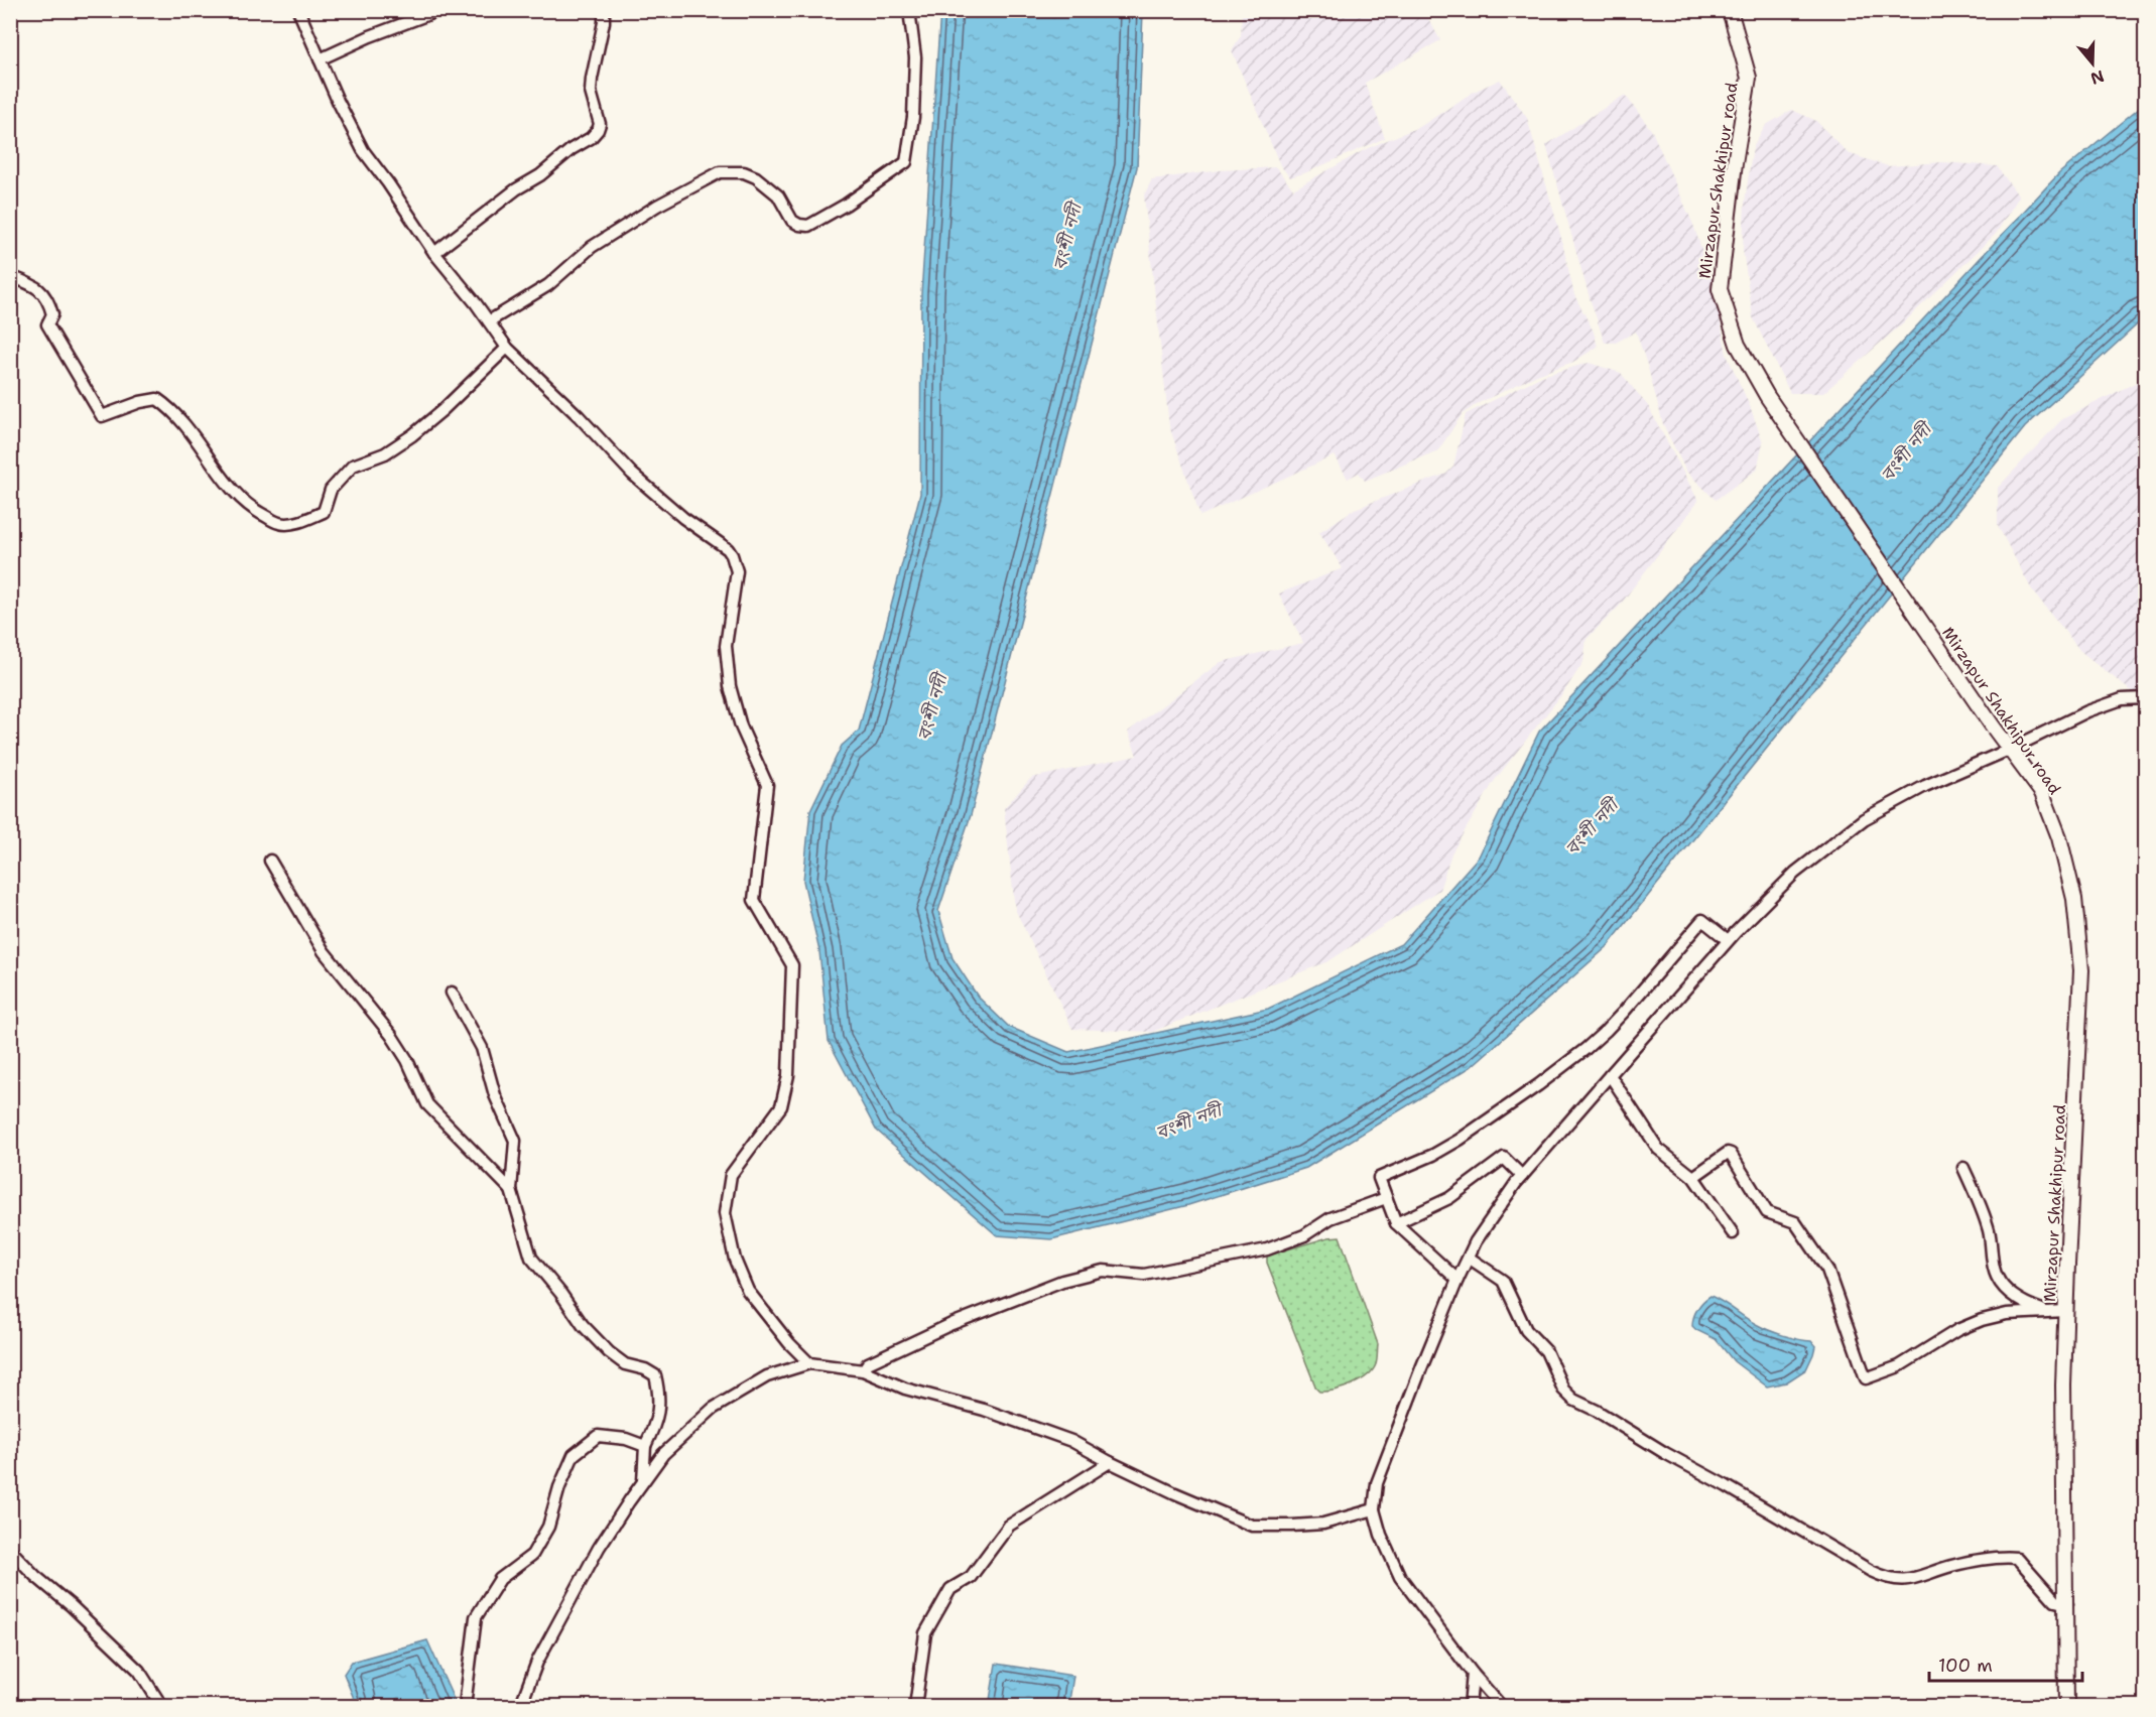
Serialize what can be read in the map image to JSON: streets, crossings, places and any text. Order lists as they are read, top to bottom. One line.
{"streets":{"main road":["Mirzapur Shakhipur road"]},"water":["বংশী নদী"],"scale_bar":"100 m","north":"bottom"}
